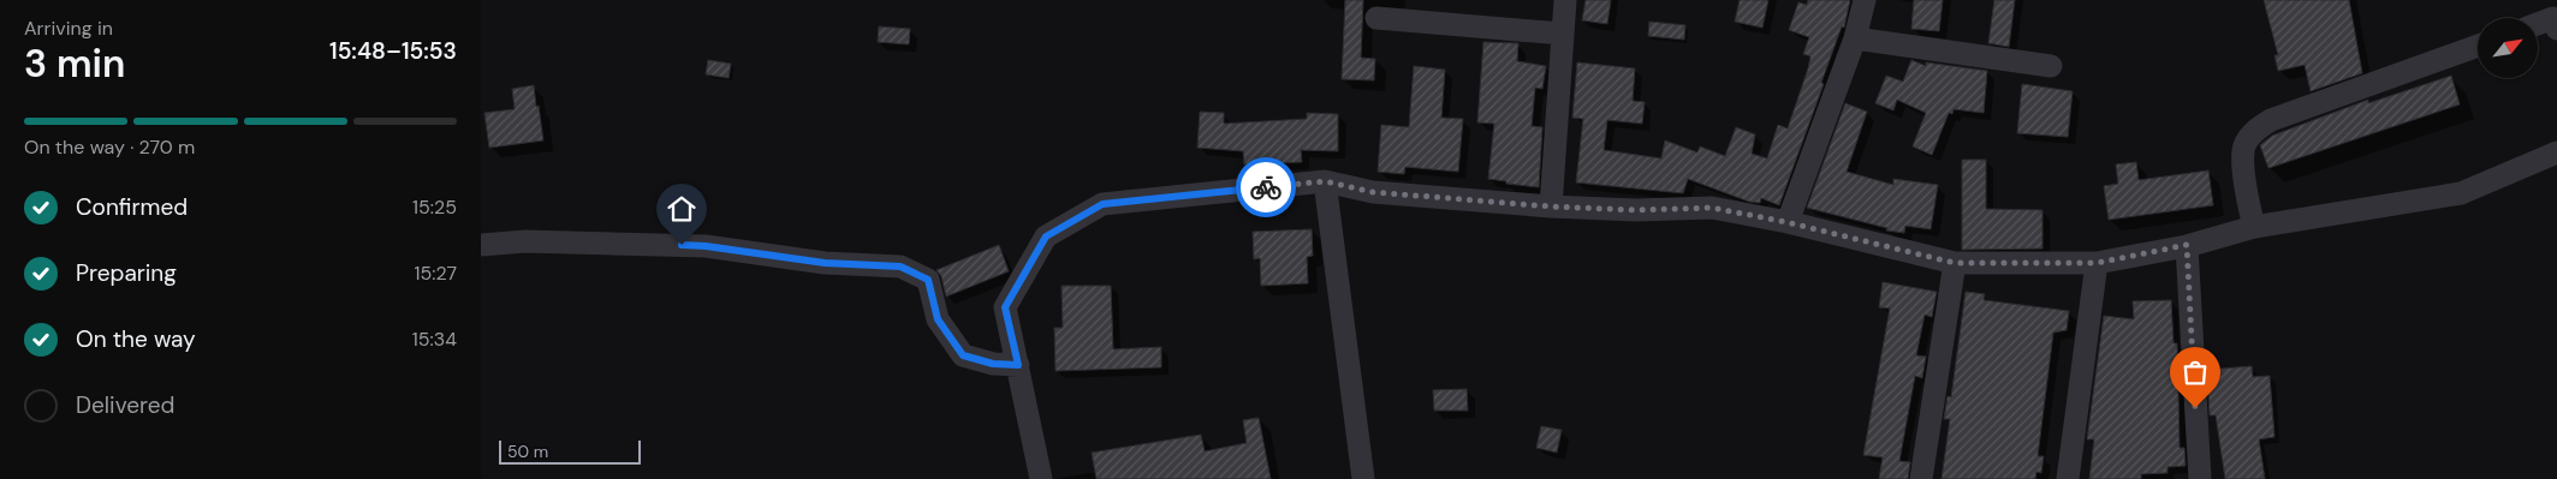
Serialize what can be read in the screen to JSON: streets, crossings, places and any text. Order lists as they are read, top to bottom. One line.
{"scale_bar":"50 m","north":"top right","page":{"heading":["3 min","Arriving in","15:48–15:53"],"bar":"On the way · 270 m","list":[["Confirmed","15:25"],["Preparing","15:27"],["On the way","15:34"],"Delivered"],"scale":"50 m"}}
